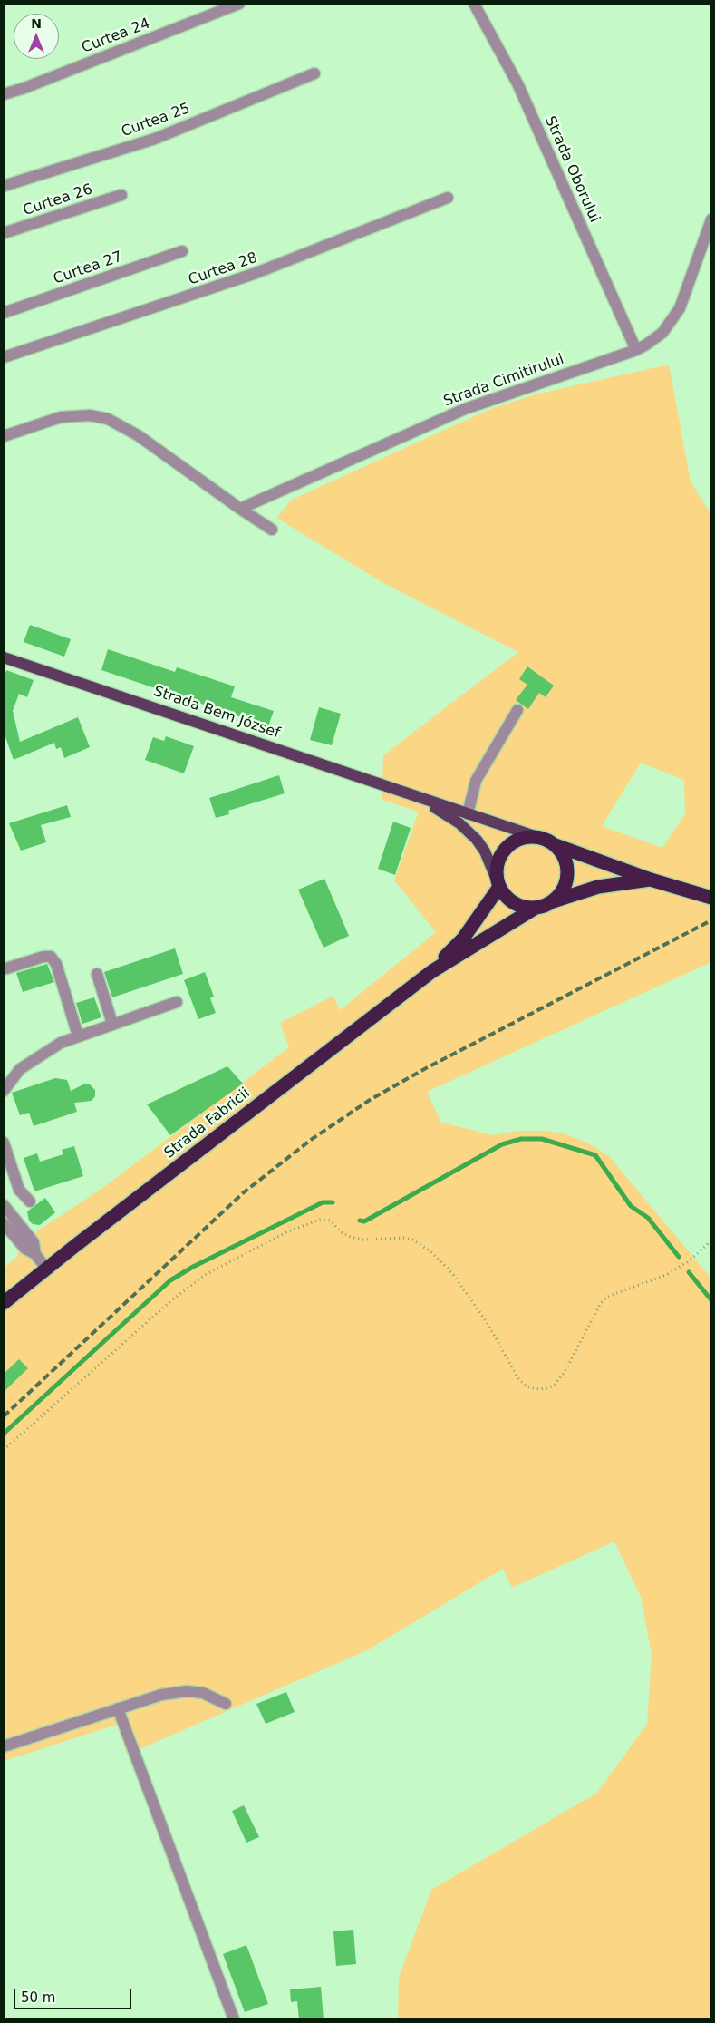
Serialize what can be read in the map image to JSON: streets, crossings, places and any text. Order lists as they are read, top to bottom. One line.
{"streets":{"highway":["Strada Fabricii"],"main road":["Strada Bem József"],"street":["Curtea 24","Curtea 25","Strada Oborului","Curtea 26","Curtea 27","Curtea 28","Strada Cimitirului"]},"crossings":[["Strada Oborului","Strada Cimitirului"],["Strada Bem József","Strada Fabricii"]],"scale_bar":"50 m","north":"top"}
